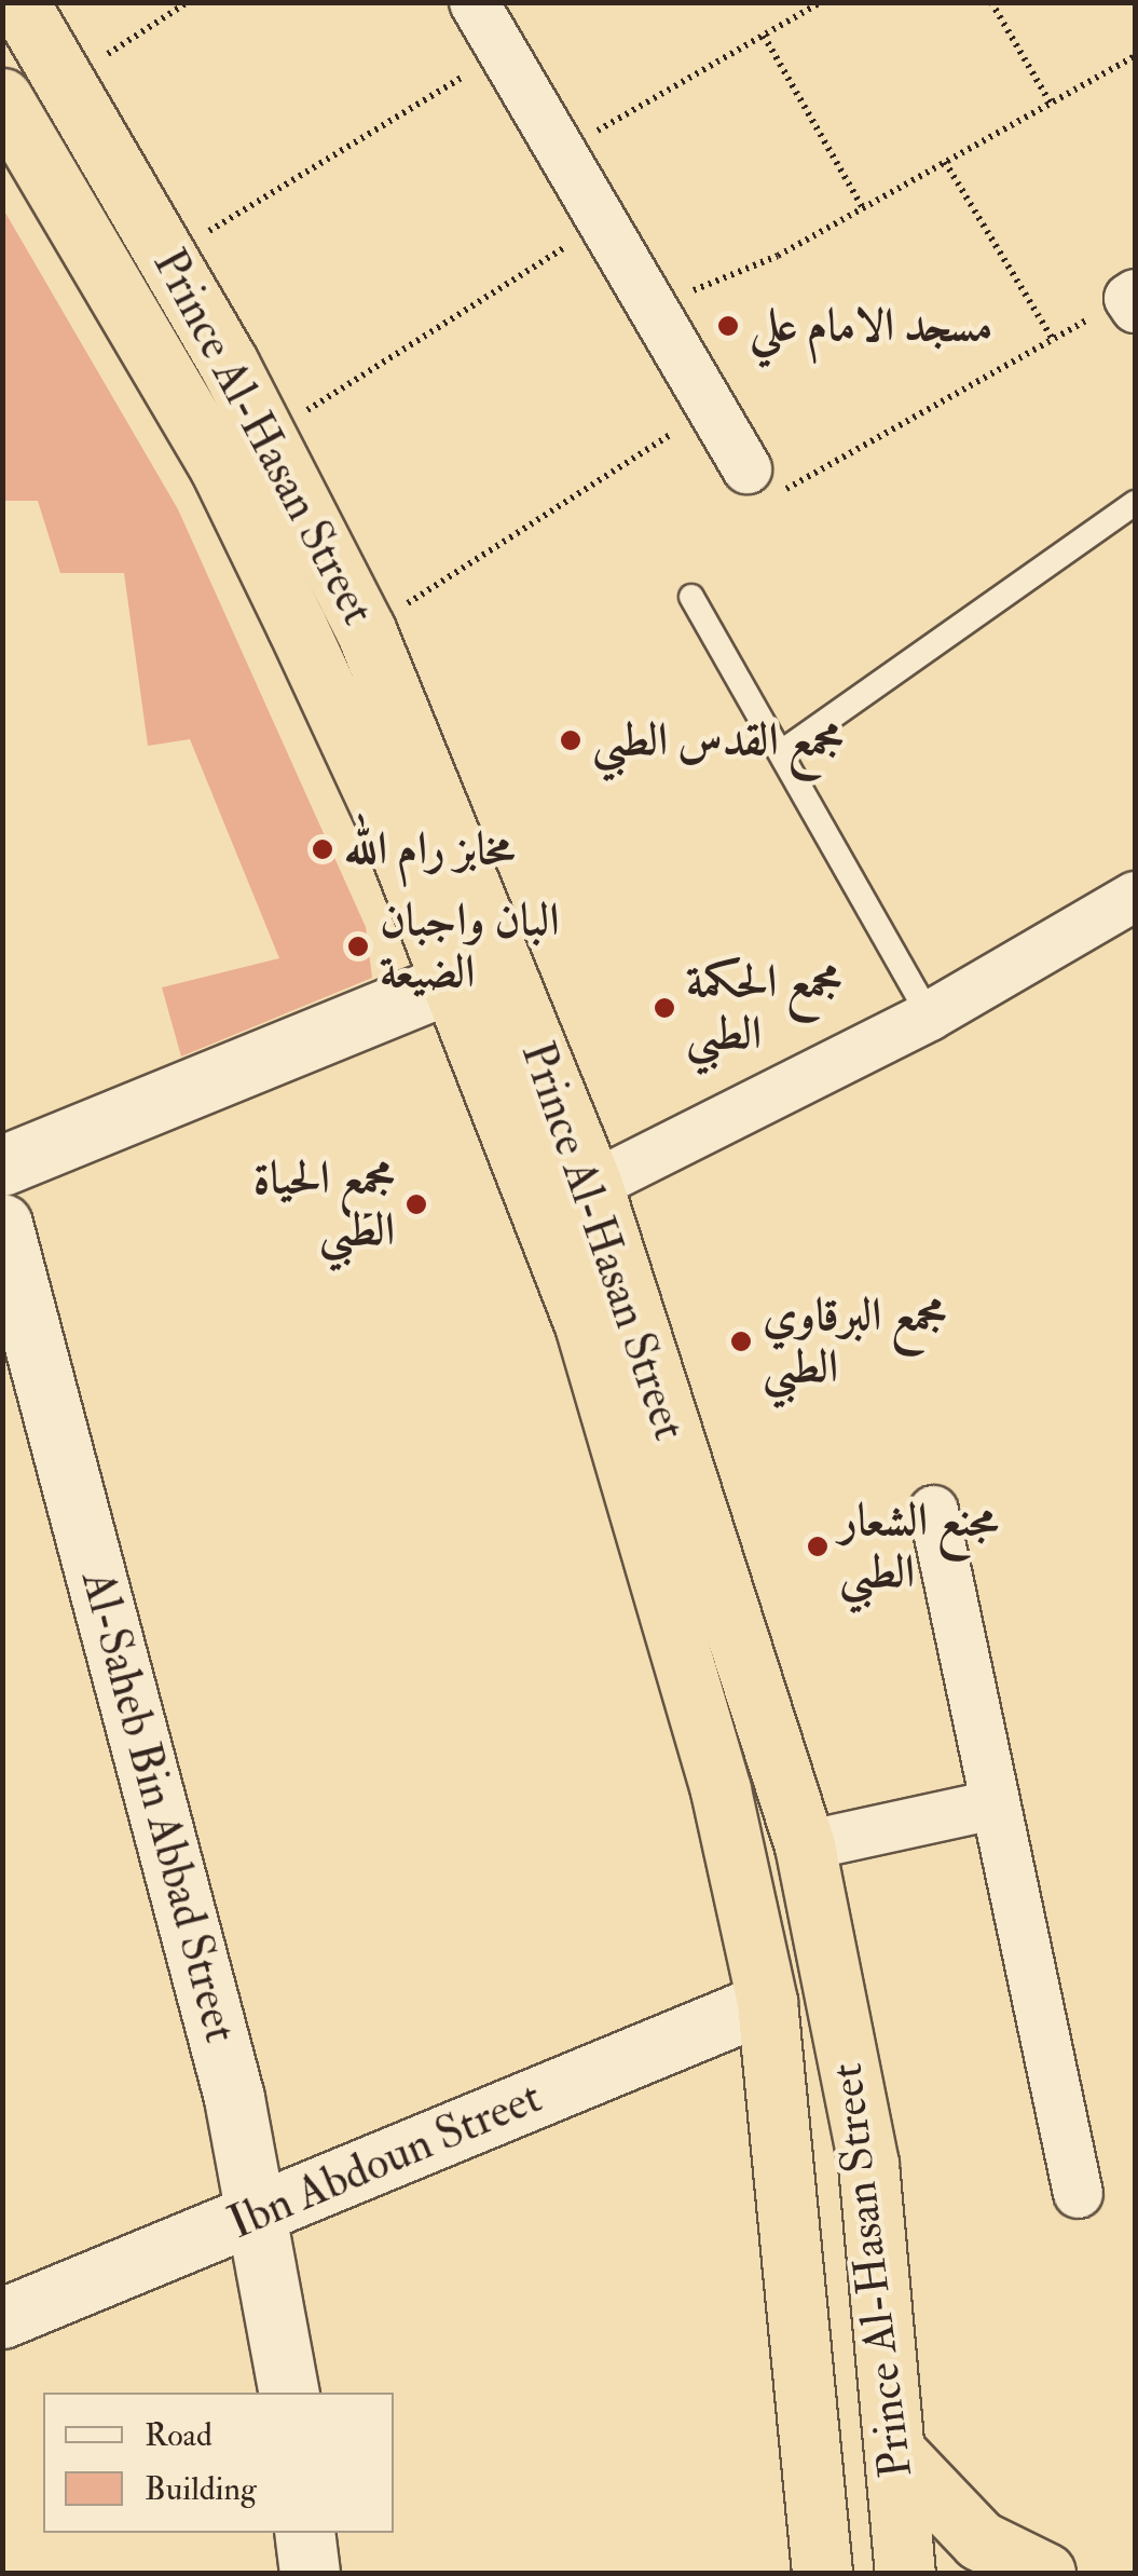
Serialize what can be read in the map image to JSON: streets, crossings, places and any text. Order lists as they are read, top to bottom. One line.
{"streets":{"highway":["Prince Al-Hasan Street"],"street":["Al-Saheb Bin Abbad Street","Ibn Abdoun Street"]},"crossings":[["Prince Al-Hasan Street","Ibn Abdoun Street"],["Al-Saheb Bin Abbad Street","Ibn Abdoun Street"]],"places":["مسجد الامام علي","مجمع القدس الطبي","مخابز رام الله","البان واجبان الضيعة","مجمع الحكمة الطبي","مجمع الحياة الطبي","مجمع البرقاوي الطبي","مجنع الشعار الطبي"],"legend":["Road","Building"]}
